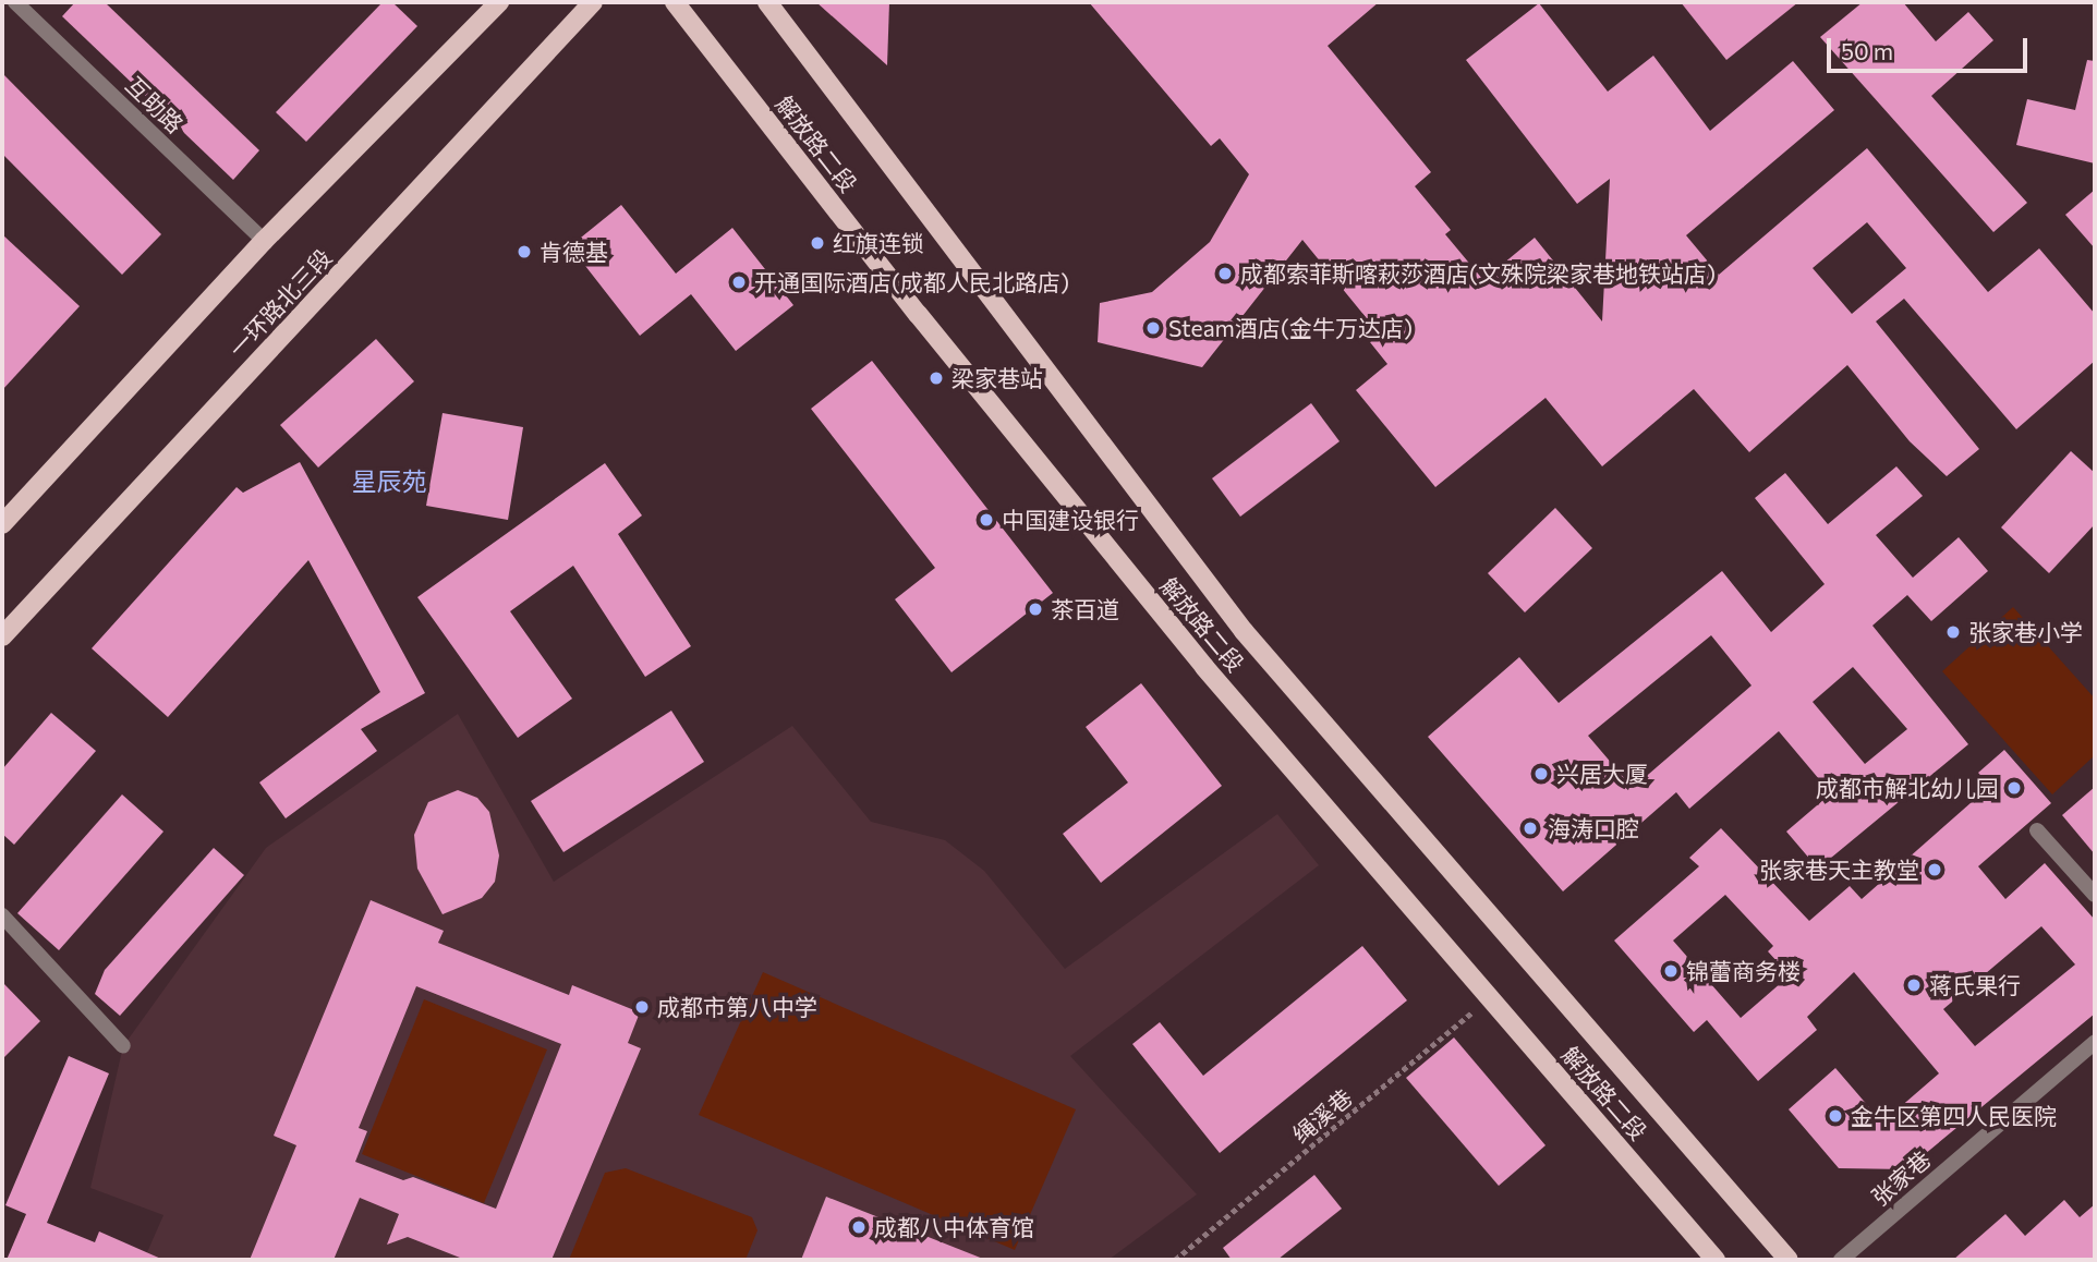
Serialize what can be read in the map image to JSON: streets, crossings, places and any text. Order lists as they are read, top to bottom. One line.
{"streets":{"main road":["解放路二段","一环路北三段"],"street":["互助路","张家巷"],"path":["绳溪巷"]},"crossings":[["解放路二段","绳溪巷"]],"districts":["星辰苑"],"places":["红旗连锁","肯德基","成都索菲斯喀萩莎酒店(文殊院梁家巷地铁站店)","开通国际酒店(成都人民北路店)","Steam酒店(金牛万达店)","梁家巷站","中国建设银行","茶百道","张家巷小学","兴居大厦","成都市解北幼儿园","海涛口腔","张家巷天主教堂","锦蕾商务楼","蒋氏果行","成都市第八中学","金牛区第四人民医院","成都八中体育馆"],"scale_bar":"50 m"}
